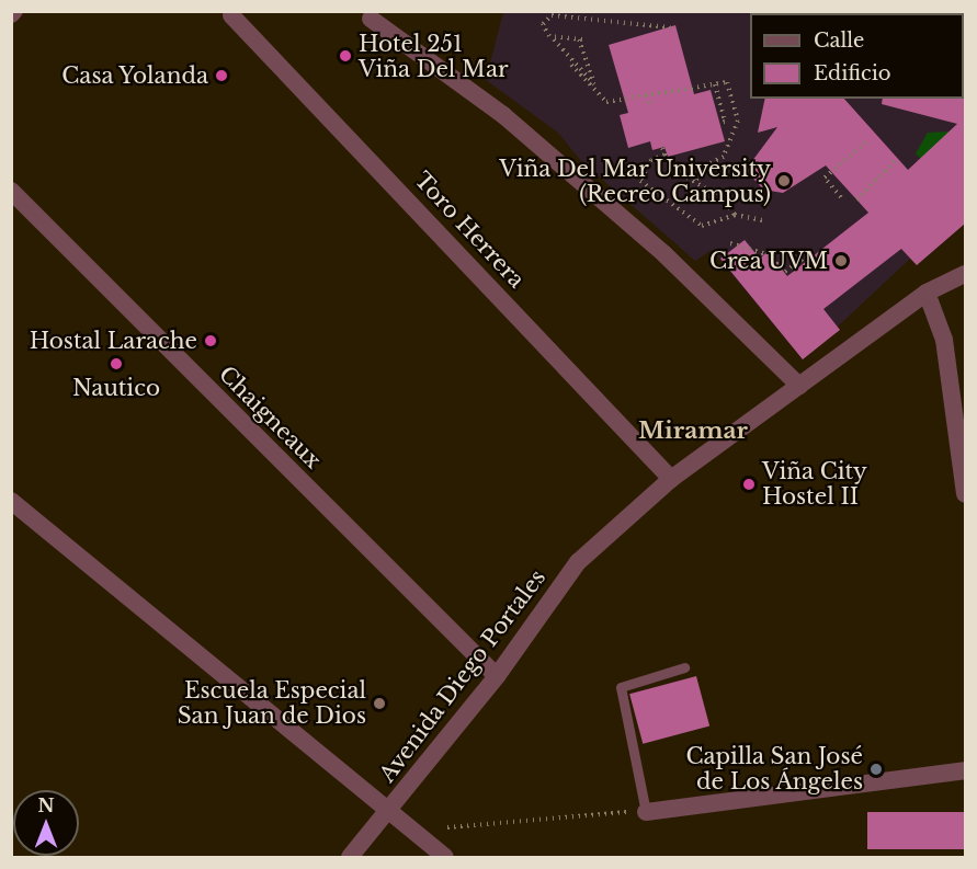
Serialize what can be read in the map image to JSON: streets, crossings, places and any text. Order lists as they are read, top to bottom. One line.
{"streets":{"street":["Toro Herrera","Chaigneaux","Avenida Diego Portales"]},"crossings":[["Toro Herrera","Avenida Diego Portales"],["Chaigneaux","Avenida Diego Portales"]],"districts":["Miramar"],"places":["Hotel 251 Viña Del Mar","Casa Yolanda","Viña Del Mar University (Recreo Campus)","Crea UVM","Hostal Larache","Nautico","Viña City Hostel II","Escuela Especial San Juan de Dios","Capilla San José de Los Ángeles"],"legend":["Calle","Edificio"],"north":"top"}
